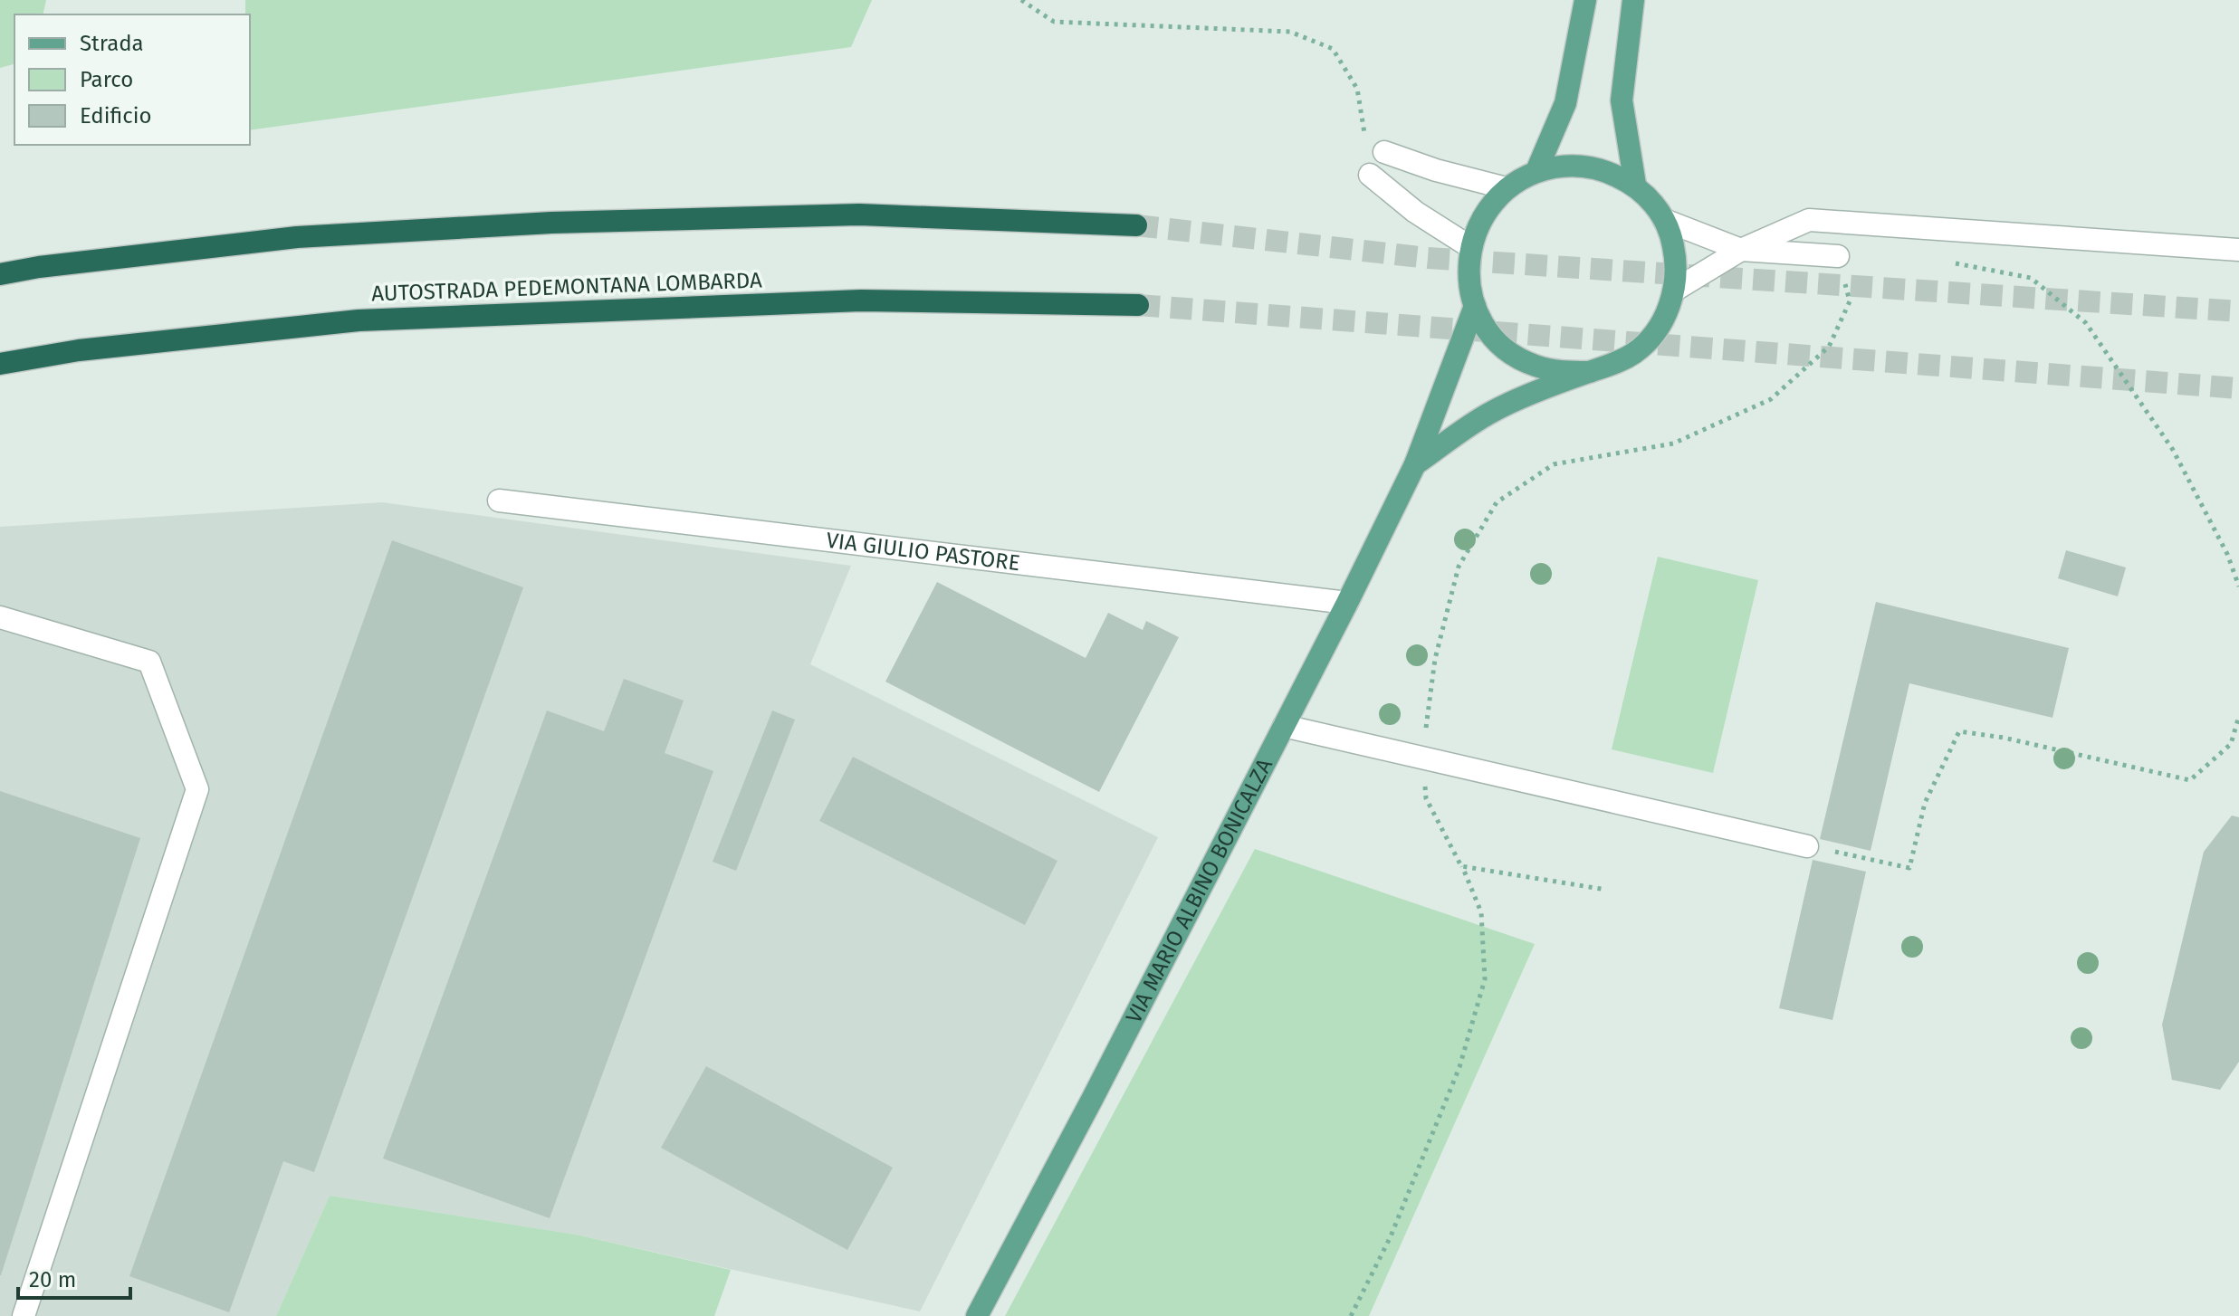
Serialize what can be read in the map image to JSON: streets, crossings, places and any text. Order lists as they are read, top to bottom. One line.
{"streets":{"highway":["AUTOSTRADA PEDEMONTANA LOMBARDA"],"main road":["VIA MARIO ALBINO BONICALZA"],"street":["VIA GIULIO PASTORE"]},"crossings":[["VIA GIULIO PASTORE","VIA MARIO ALBINO BONICALZA"]],"legend":["Strada","Parco","Edificio"],"scale_bar":"20 m"}
